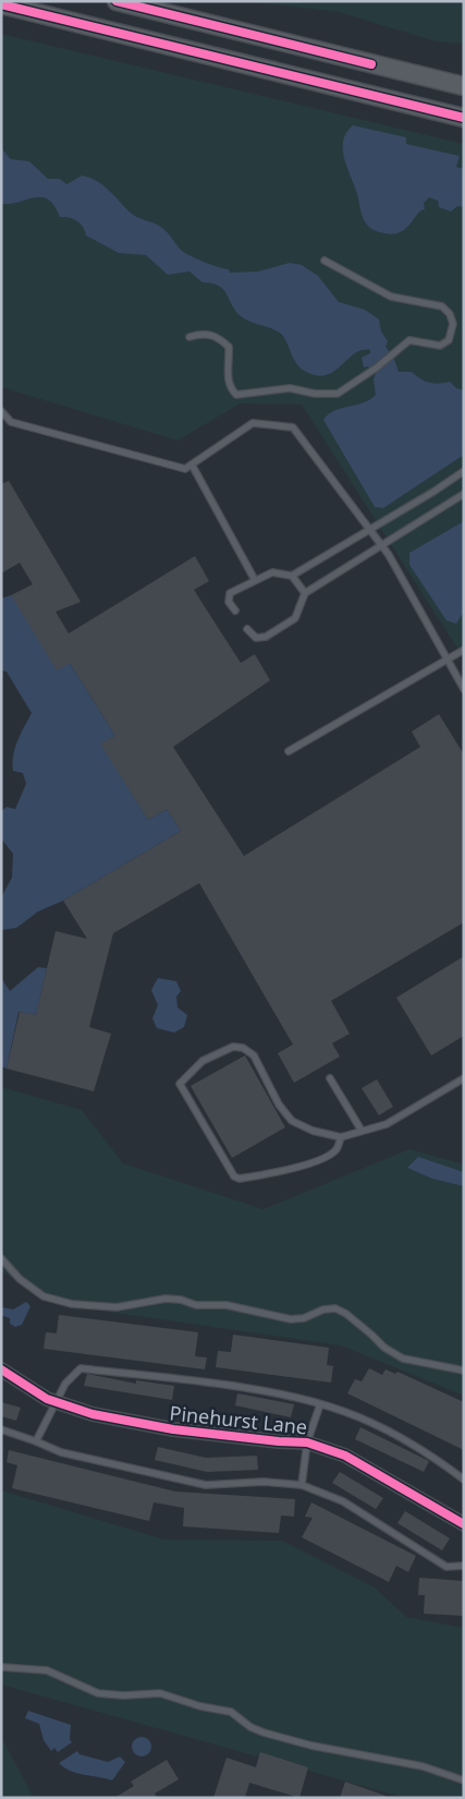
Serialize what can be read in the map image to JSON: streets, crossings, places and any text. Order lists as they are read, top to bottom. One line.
{"streets":{"street":["Pinehurst Lane"]}}
